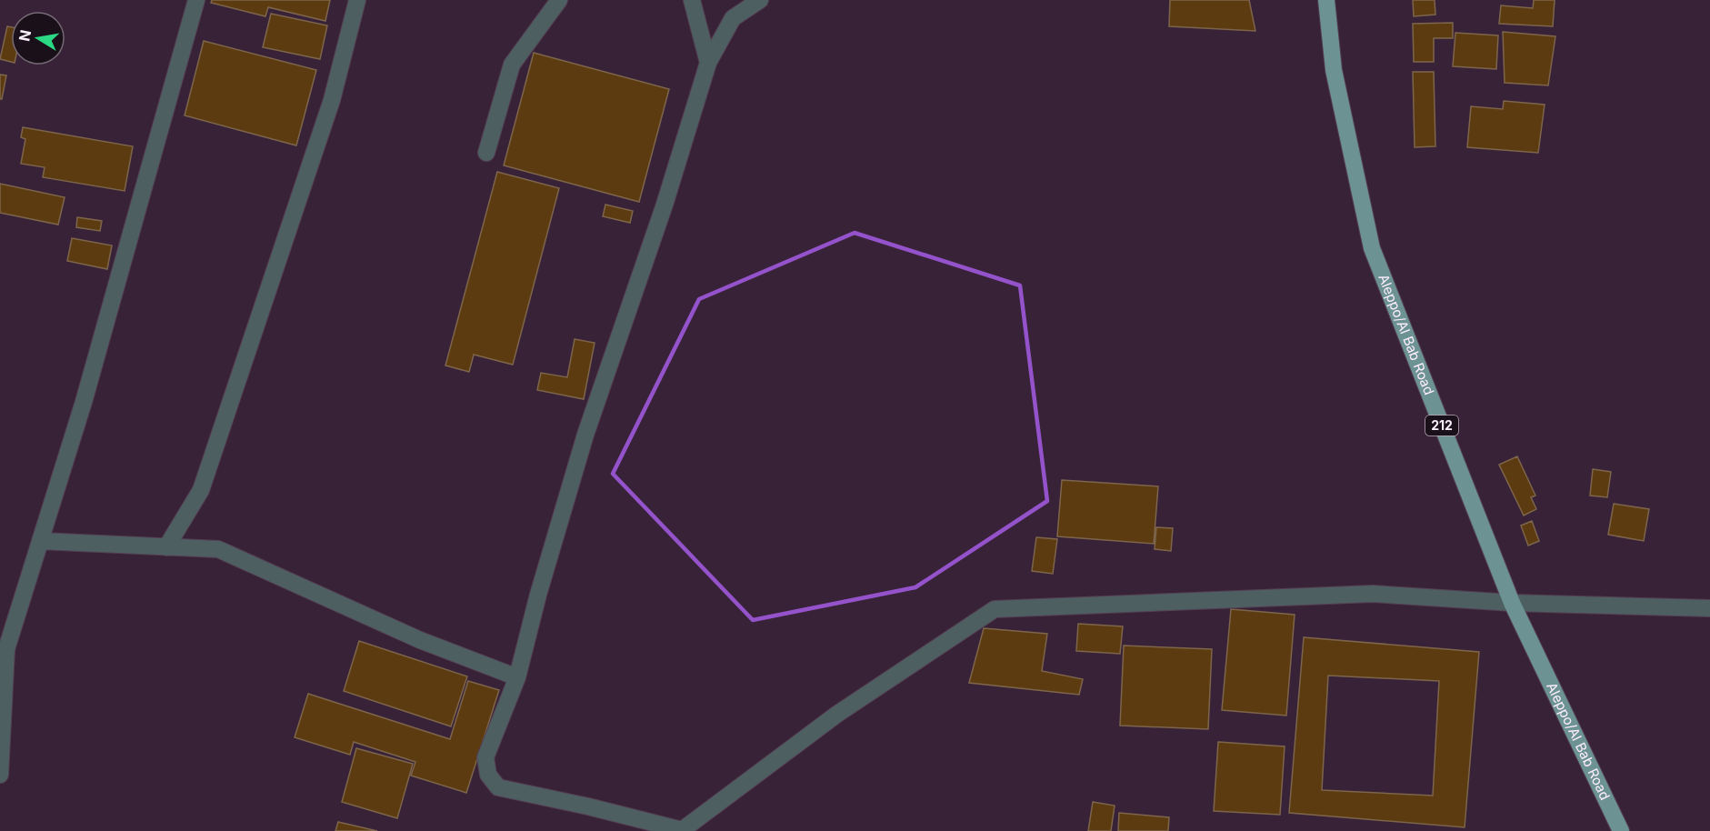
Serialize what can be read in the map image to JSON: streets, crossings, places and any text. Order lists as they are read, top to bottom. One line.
{"streets":{"main road":["Aleppo/Al Bab Road","212"]},"north":"left"}
